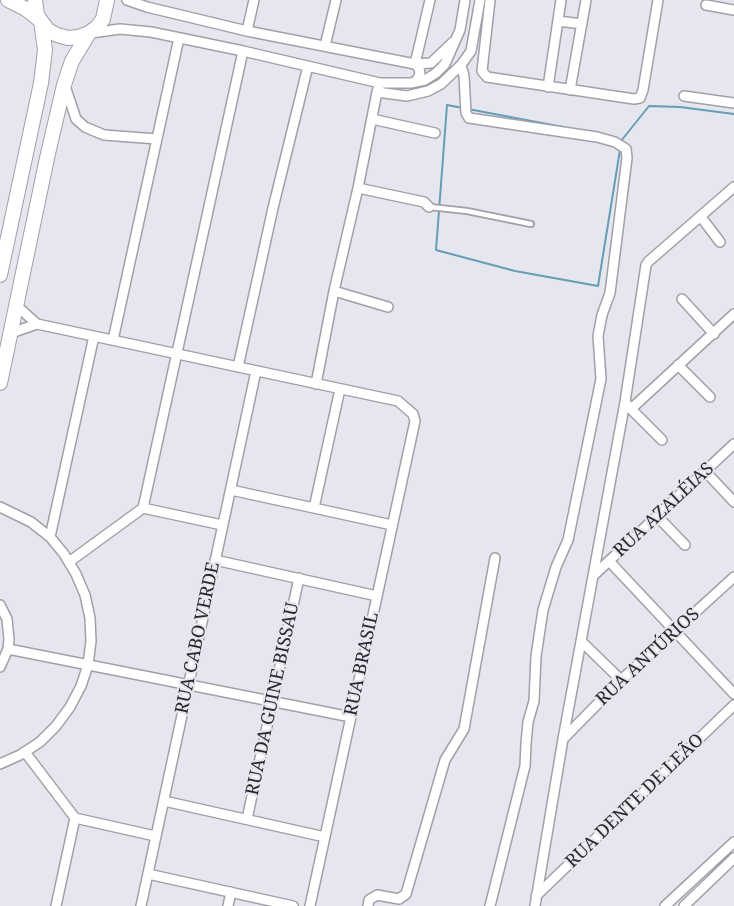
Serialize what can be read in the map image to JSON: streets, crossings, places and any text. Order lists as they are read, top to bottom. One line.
{"streets":{"street":["RUA AZALÉIAS","RUA CABO VERDE","RUA ANTÚRIOS","RUA BRASIL","RUA DA GUINE BISSAU","RUA DENTE DE LEÃO"]}}
